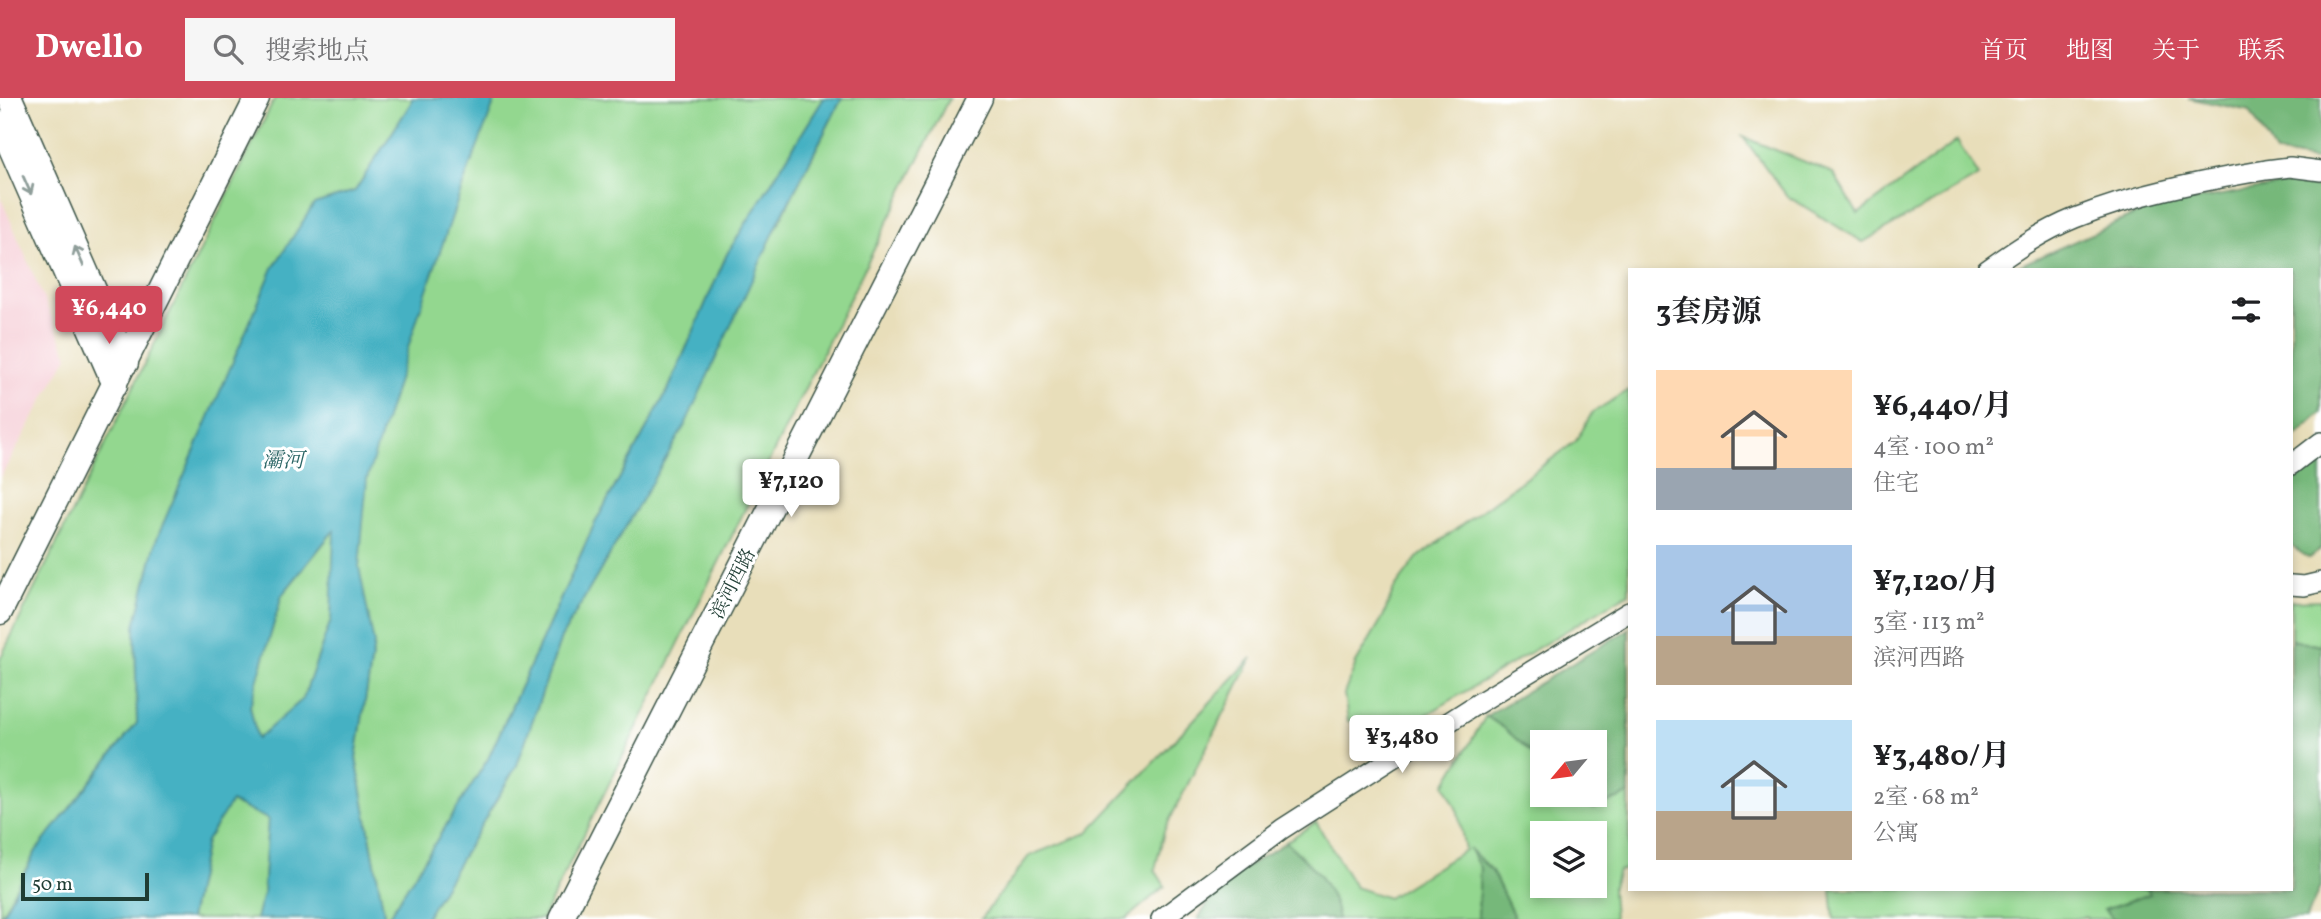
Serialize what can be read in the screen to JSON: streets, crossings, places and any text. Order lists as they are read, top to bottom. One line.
{"streets":{"street":["滨河西路"]},"water":["灞河"],"scale_bar":"50 m","north":"bottom left","page":{"header":"Dwello","search":"搜索地点","nav":["首页","地图","关于","联系"],"heading":"3套房源","price":["¥6,440","¥7,120","¥3,480"],"list":[{"name":"¥6,440/月","note":"4室 · 100 m² · 住宅"},{"name":"¥7,120/月","note":"3室 · 113 m² · 滨河西路"},{"name":"¥3,480/月","note":"2室 · 68 m² · 公寓"}],"scale":"50 m"}}
